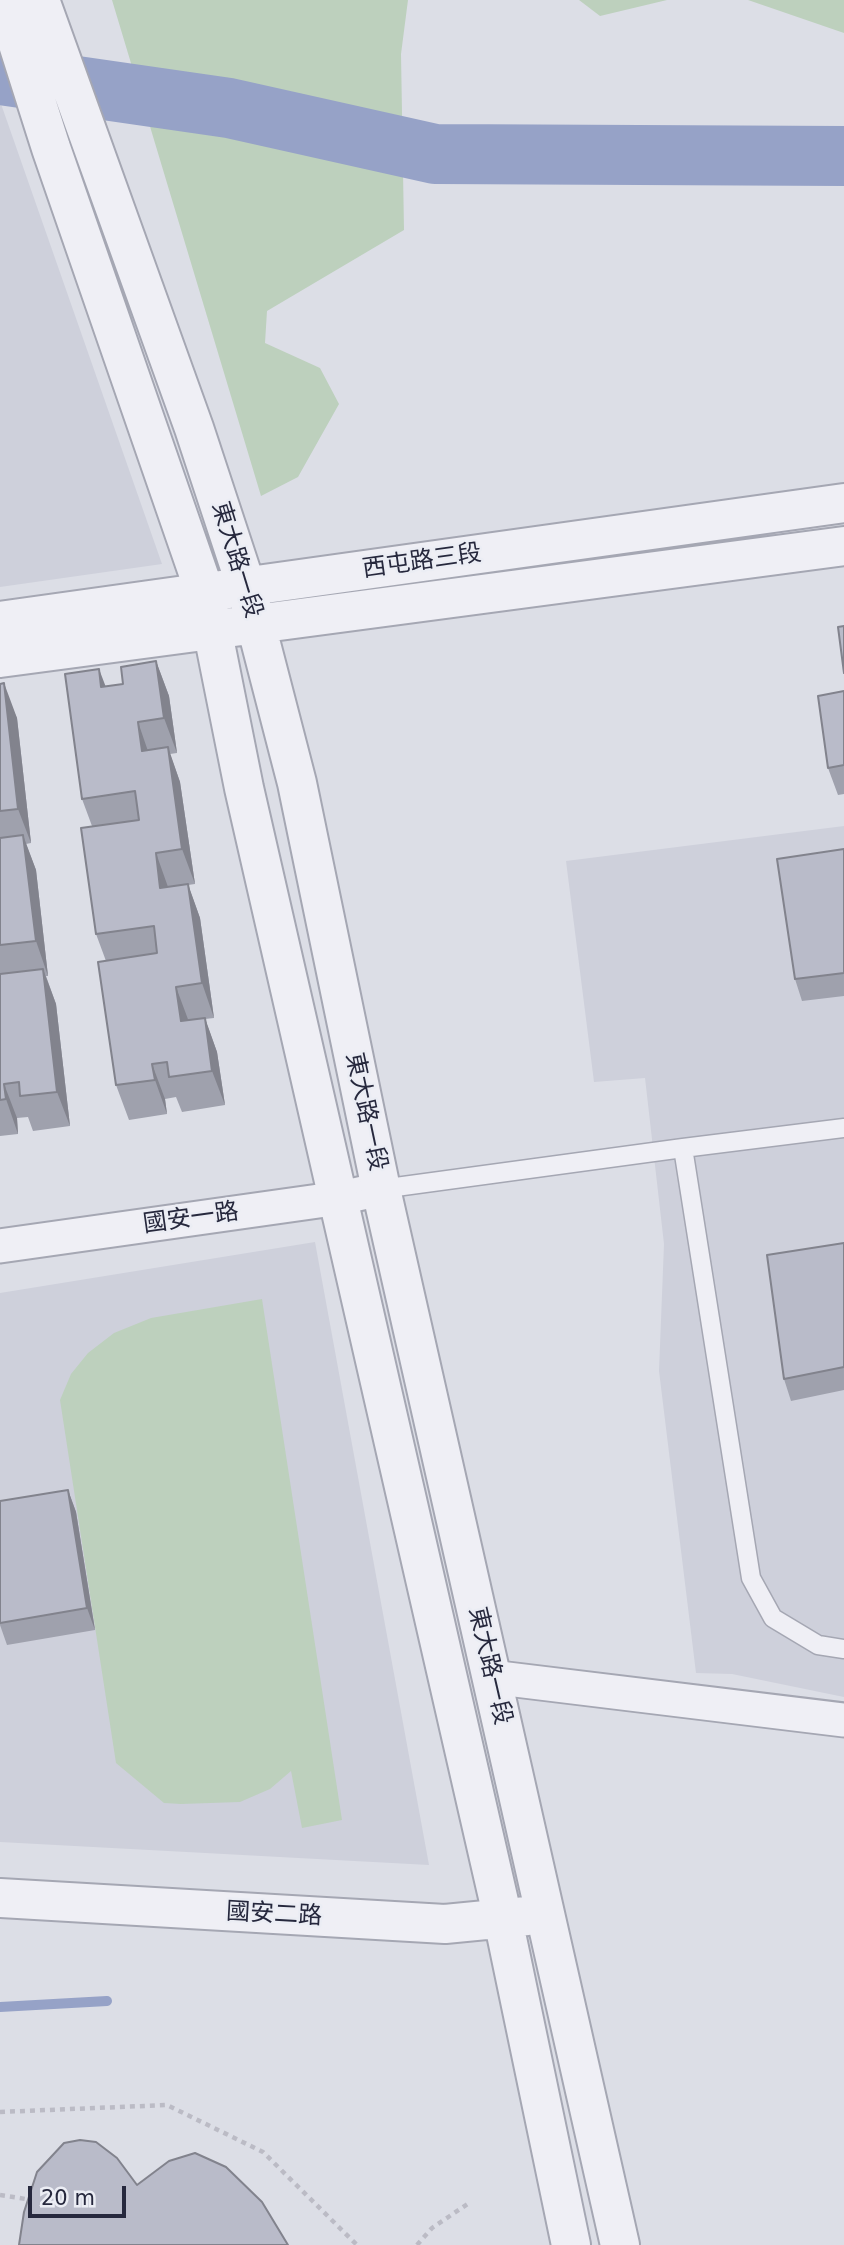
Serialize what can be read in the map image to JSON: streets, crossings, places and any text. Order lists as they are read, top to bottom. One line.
{"streets":{"street":["東大路一段","西屯路三段","國安一路","國安二路"]},"crossings":[["東大路一段","西屯路三段"],["東大路一段","國安一路"],["東大路一段","國安二路"]],"scale_bar":"20 m"}
